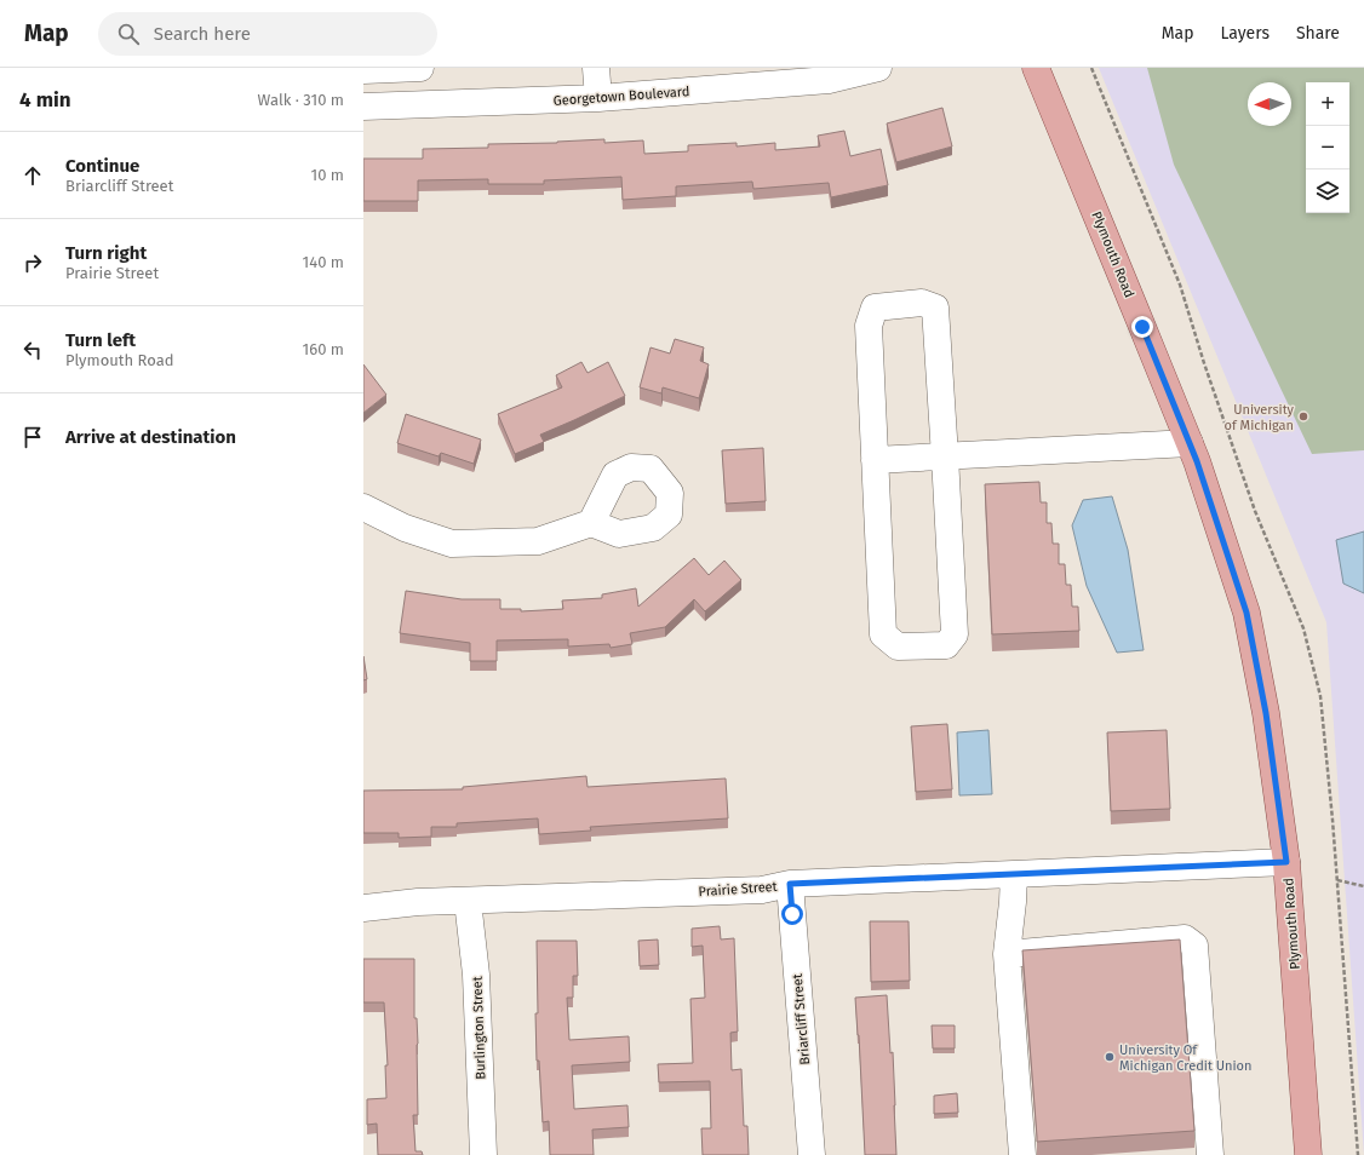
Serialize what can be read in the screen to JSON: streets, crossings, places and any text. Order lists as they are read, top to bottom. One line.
{"streets":{"main road":["Plymouth Road"],"street":["Georgetown Boulevard","Prairie Street","Briarcliff Street","Burlington Street"]},"crossings":[["Plymouth Road","Prairie Street"],["Prairie Street","Briarcliff Street"],["Prairie Street","Burlington Street"]],"places":["University of Michigan","University Of Michigan Credit Union"],"north":"left","page":{"header":"Map","search":"Search here","nav":["Map","Layers","Share"],"heading":["4 min","Walk · 310 m"],"map_buttons":["+","−"],"list":[["Continue","Briarcliff Street","10 m"],["Turn right","Prairie Street","140 m"],["Turn left","Plymouth Road","160 m"],"Arrive at destination"]}}
